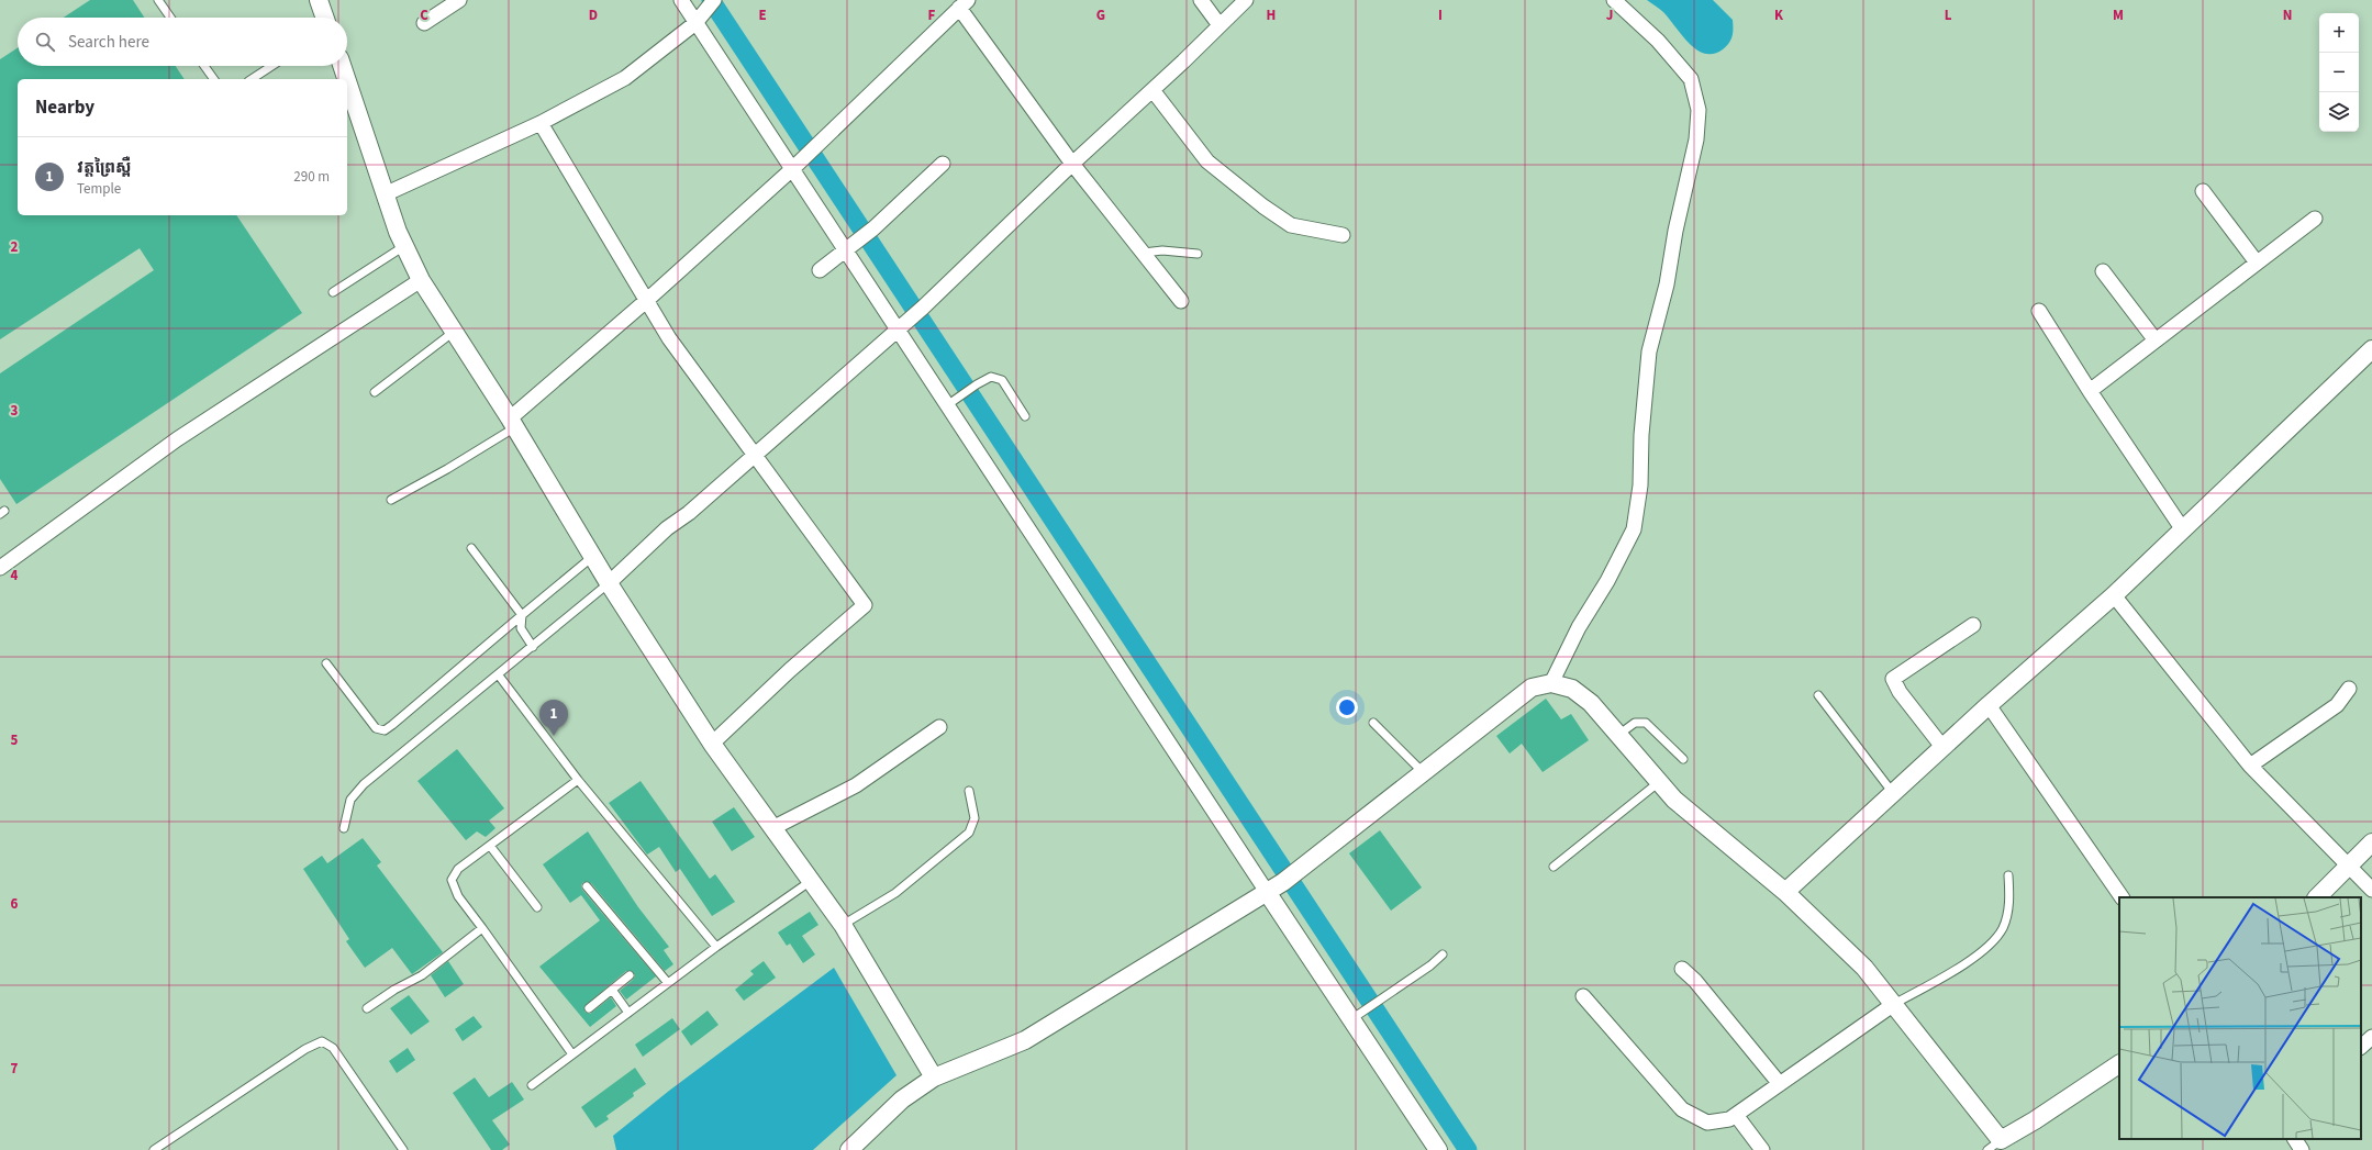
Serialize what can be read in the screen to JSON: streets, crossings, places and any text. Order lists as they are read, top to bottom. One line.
{"page":{"map_buttons":["+","−"],"search":"Search here","heading":"Nearby","list":[{"mark":"1","name":"វត្តព្រៃស្ពឺ","note":"Temple","value":"290 m"}],"pins":"1"},"grid":{"columns":["C","D","E","F","G","H","I","J","K","L","M","N"],"rows":["2","3","4","5","6","7"]}}
